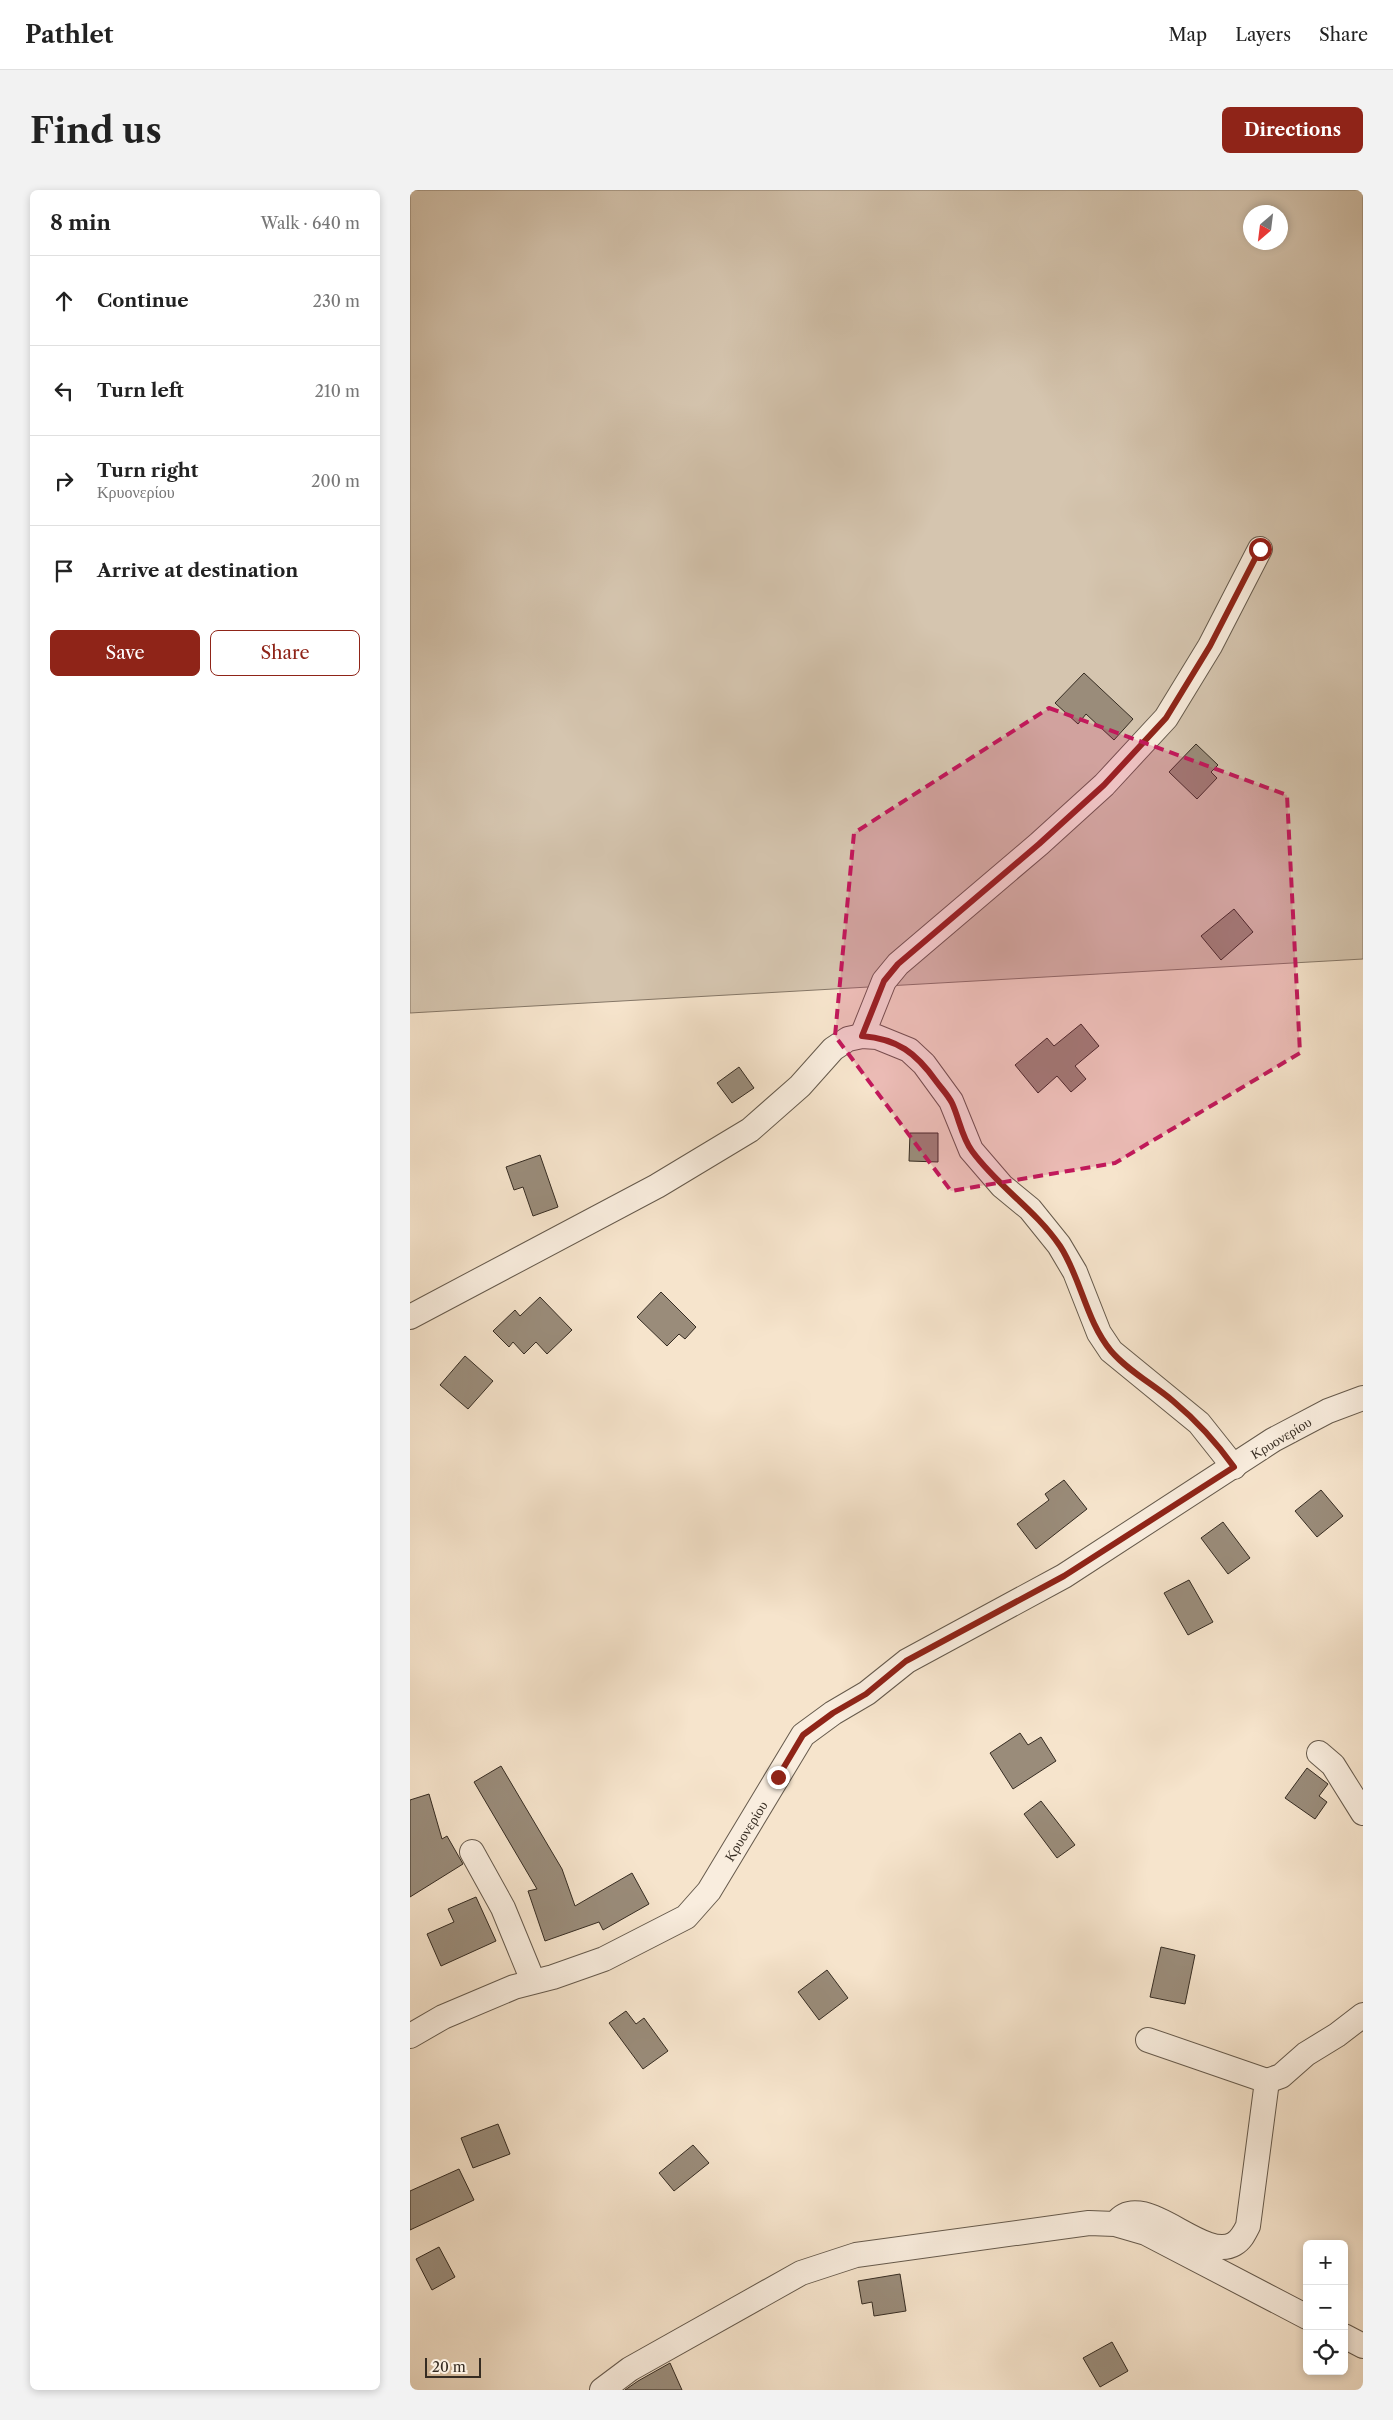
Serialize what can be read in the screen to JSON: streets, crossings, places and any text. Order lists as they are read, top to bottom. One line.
{"streets":{"street":["Κρυονερίου"]},"scale_bar":"20 m","north":"bottom left","page":{"header":"Pathlet","nav":["Map","Layers","Share"],"buttons":["Directions",["Save","Share"]],"title":"Find us","heading":["8 min","Walk · 640 m"],"list":[["Continue","230 m"],["Turn left","210 m"],["Turn right","Κρυονερίου","200 m"],"Arrive at destination"],"map_buttons":["+","−"],"scale":"20 m"}}
